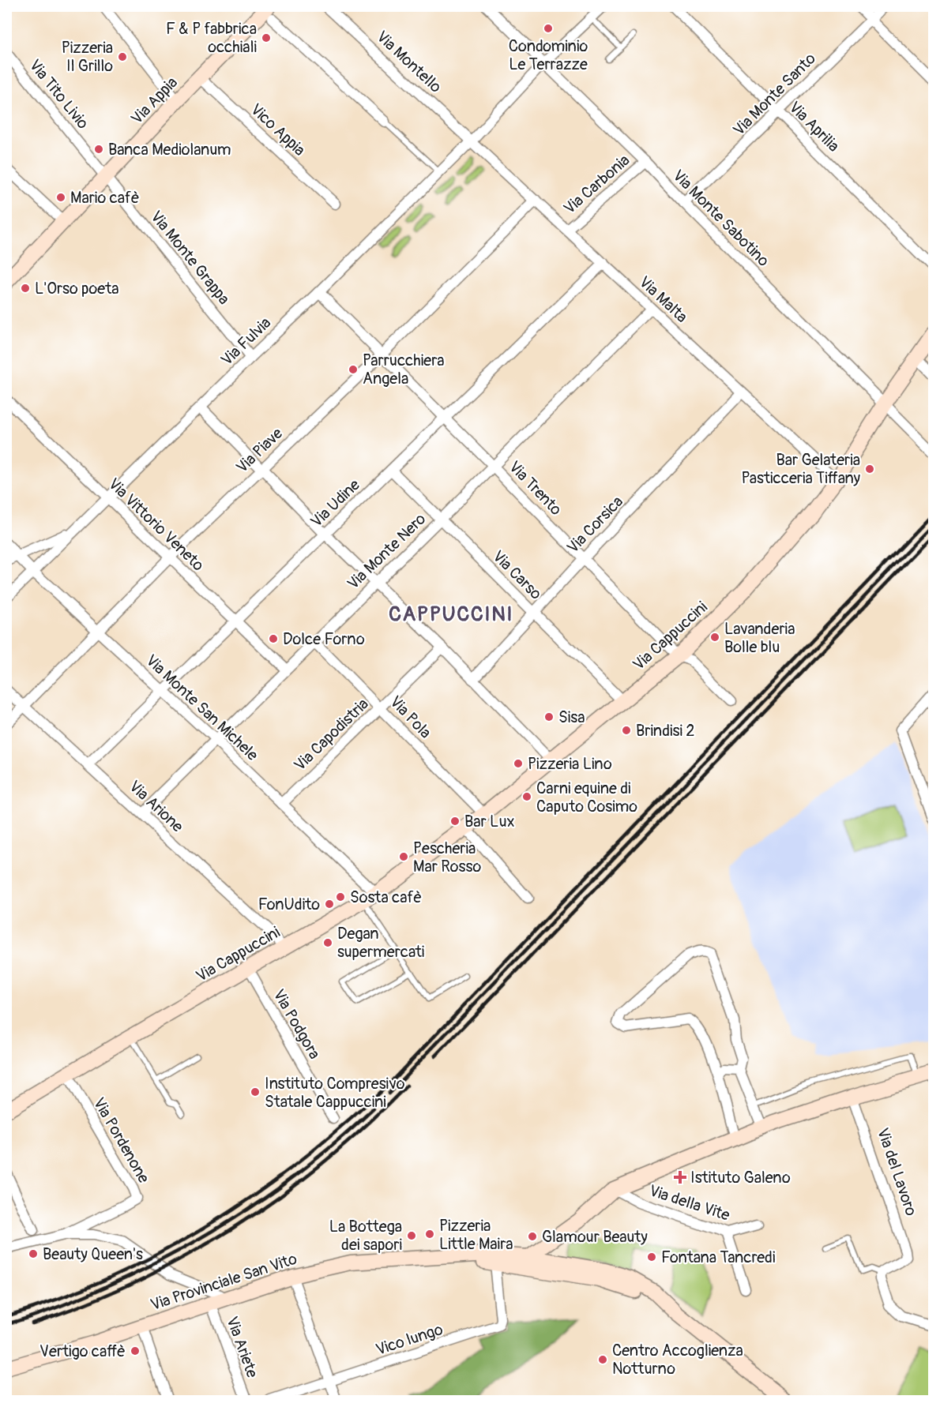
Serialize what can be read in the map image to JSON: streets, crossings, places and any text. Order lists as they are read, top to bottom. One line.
{"streets":{"street":["Via Montello","Via Tito Livio","Via Monte Santo","Via Appia","Via Aprilia","Vico Appia","Via Carbonia","Via Monte Sabotino","Via Monte Grappa","Via Malta","Via Fulvia","Via Piave","Via Trento","Via Udine","Via Vittorio Veneto","Via Corsica","Via Monte Nero","Via Carso","Via Cappuccini","Via Monte San Michele","Via Pola","Via Capodistria","Via Arione","Via Podgora","Via Pordenone","Via del Lavoro","Via della Vite","Via Provinciale San Vito","Vico lungo","Via Ariete"]},"crossings":[["Via Montello","Via Malta"],["Via Montello","Via Fulvia"],["Via Tito Livio","Via Appia"],["Via Tito Livio","Via Monte Grappa"],["Via Monte Santo","Via Aprilia"],["Via Monte Santo","Via Monte Sabotino"],["Via Appia","Vico Appia"],["Via Appia","Via Monte Grappa"],["Via Carbonia","Via Monte Sabotino"],["Via Carbonia","Via Malta"],["Via Monte Sabotino","Via Fulvia"],["Via Monte Sabotino","Via Cappuccini"],["Via Monte Grappa","Via Fulvia"],["Via Malta","Via Fulvia"],["Via Malta","Via Piave"],["Via Malta","Via Udine"],["Via Malta","Via Corsica"],["Via Malta","Via Monte Nero"],["Via Malta","Via Cappuccini"],["Via Fulvia","Via Trento"],["Via Fulvia","Via Vittorio Veneto"],["Via Fulvia","Via Monte San Michele"],["Via Piave","Via Trento"],["Via Piave","Via Vittorio Veneto"],["Via Piave","Via Monte San Michele"],["Via Piave","Via Arione"],["Via Trento","Via Udine"],["Via Trento","Via Corsica"],["Via Trento","Via Monte Nero"],["Via Trento","Via Cappuccini"],["Via Udine","Via Vittorio Veneto"],["Via Udine","Via Carso"],["Via Udine","Via Monte San Michele"],["Via Udine","Via Arione"],["Via Vittorio Veneto","Via Monte Nero"],["Via Corsica","Via Carso"],["Via Monte Nero","Via Carso"],["Via Monte Nero","Via Monte San Michele"],["Via Monte Nero","Via Pola"],["Via Monte Nero","Via Arione"],["Via Carso","Via Cappuccini"],["Via Cappuccini","Via Monte San Michele"],["Via Cappuccini","Via Pola"],["Via Cappuccini","Via Arione"],["Via Cappuccini","Via Podgora"],["Via Cappuccini","Via Pordenone"],["Via Monte San Michele","Via Capodistria"],["Via Pola","Via Capodistria"],["Via Provinciale San Vito","Vico lungo"],["Via Provinciale San Vito","Via Ariete"]],"districts":["CAPPUCCINI"],"places":{"other":["Condominio Le Terrazze","F & P fabbrica occhiali","Pizzeria Il Grillo","Banca Mediolanum","Mario cafè","L'Orso poeta","Parrucchiera Angela","Bar Gelateria Pasticceria Tiffany","Lavanderia Bolle blu","Dolce Forno","Sisa","Brindisi 2","Pizzeria Lino","Carni equine di Caputo Cosimo","Bar Lux","Pescheria Mar Rosso","Sosta cafè","FonUdito","Degan supermercati","Instituto Compresivo Statale Cappuccini","Pizzeria Little Maira","La Bottega dei sapori","Glamour Beauty","Beauty Queen's","Fontana Tancredi","Vertigo caffè","Centro Accoglienza Notturno"],"health":["Istituto Galeno"]}}
